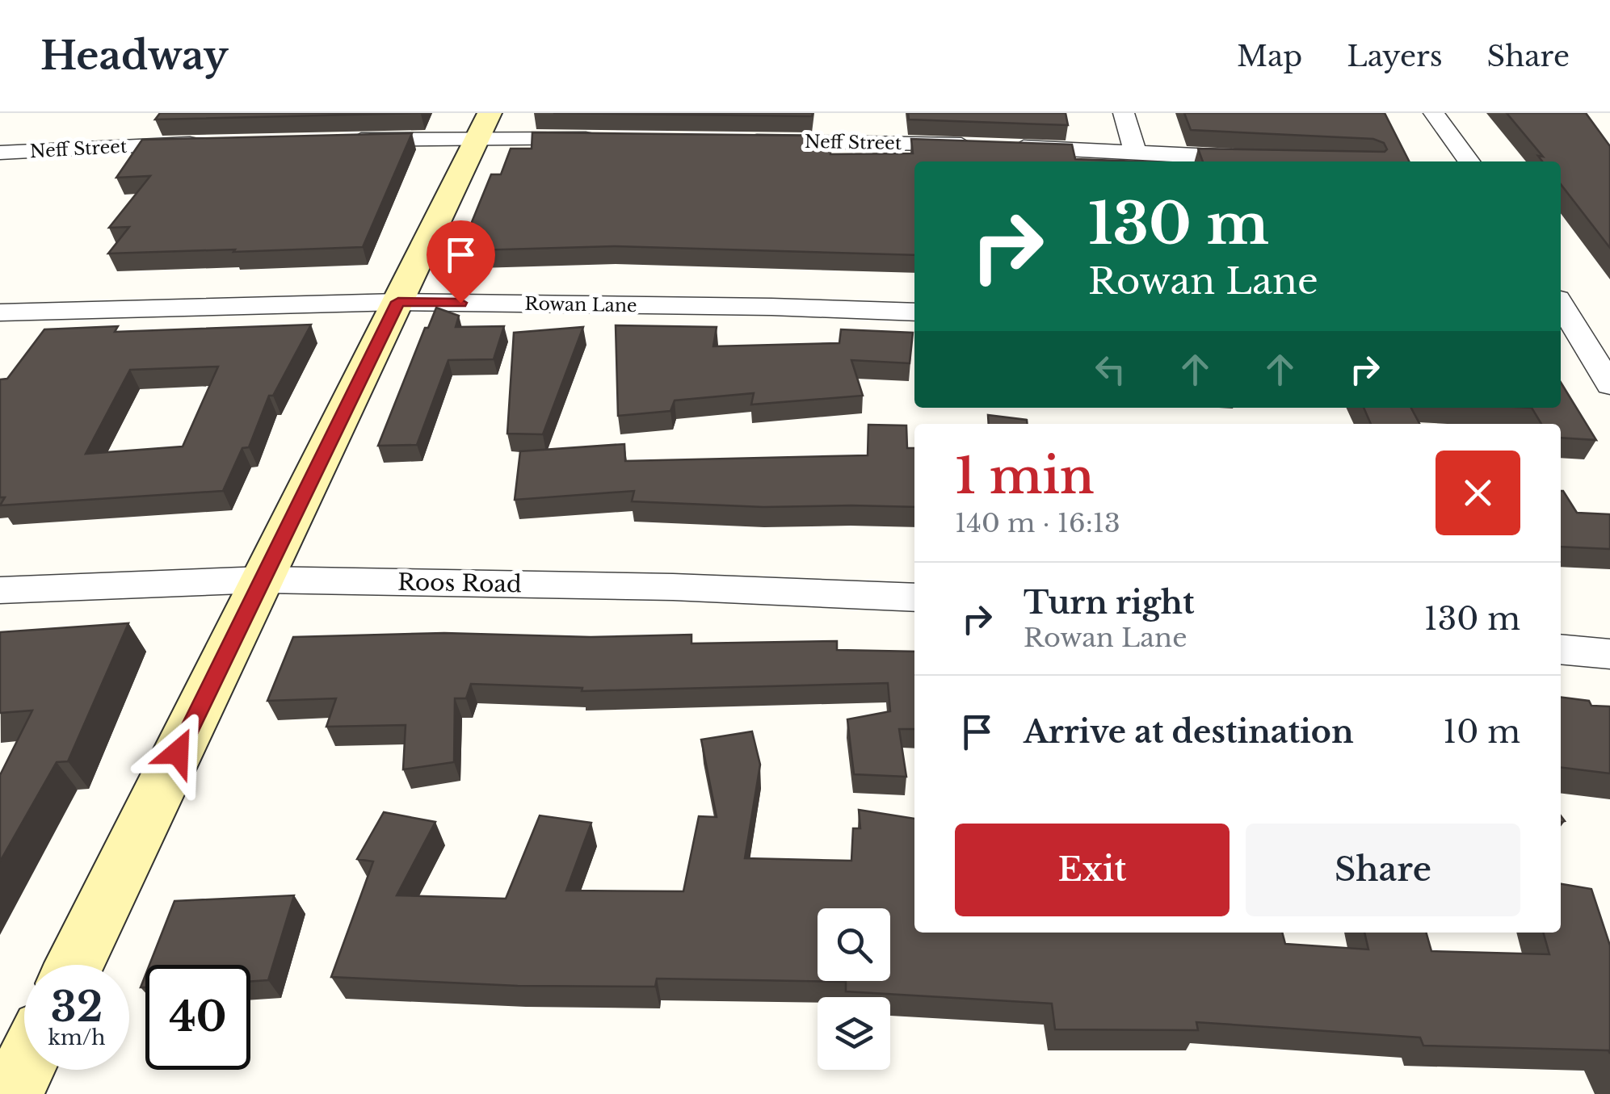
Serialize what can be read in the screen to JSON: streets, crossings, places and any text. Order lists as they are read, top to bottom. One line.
{"streets":{"street":["Neff Street","Rowan Lane","Roos Road"]},"page":{"header":"Headway","nav":["Map","Layers","Share"],"turn":["130 m","Rowan Lane"],"heading":["1 min","140 m · 16:13"],"list":[{"name":"Turn right","note":"Rowan Lane","value":"130 m"},{"name":"Arrive at destination","value":"10 m"}],"buttons":["Exit","Share"],"speed":"32 km/h","limit":"40"}}
